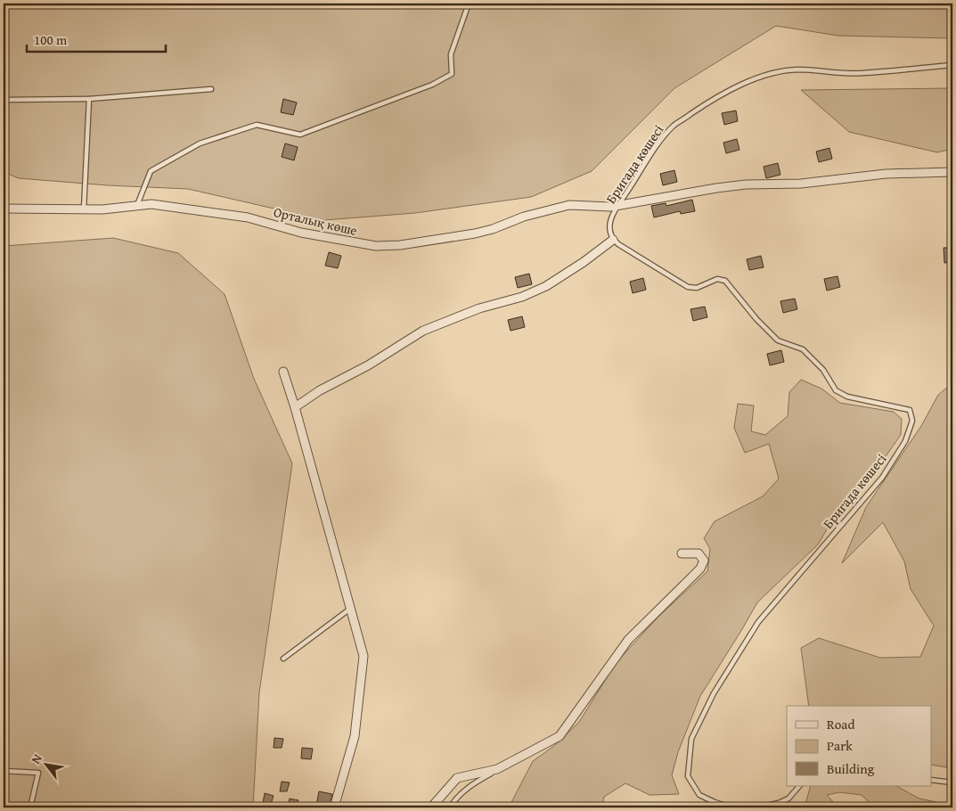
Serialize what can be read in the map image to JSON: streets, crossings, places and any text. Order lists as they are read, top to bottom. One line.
{"streets":{"street":["Орталық көше"],"lane":["Бригада көшесі"]},"crossings":[["Бригада көшесі","Орталық көше"]],"legend":["Road","Park","Building"],"scale_bar":"100 m","north":"top left"}
